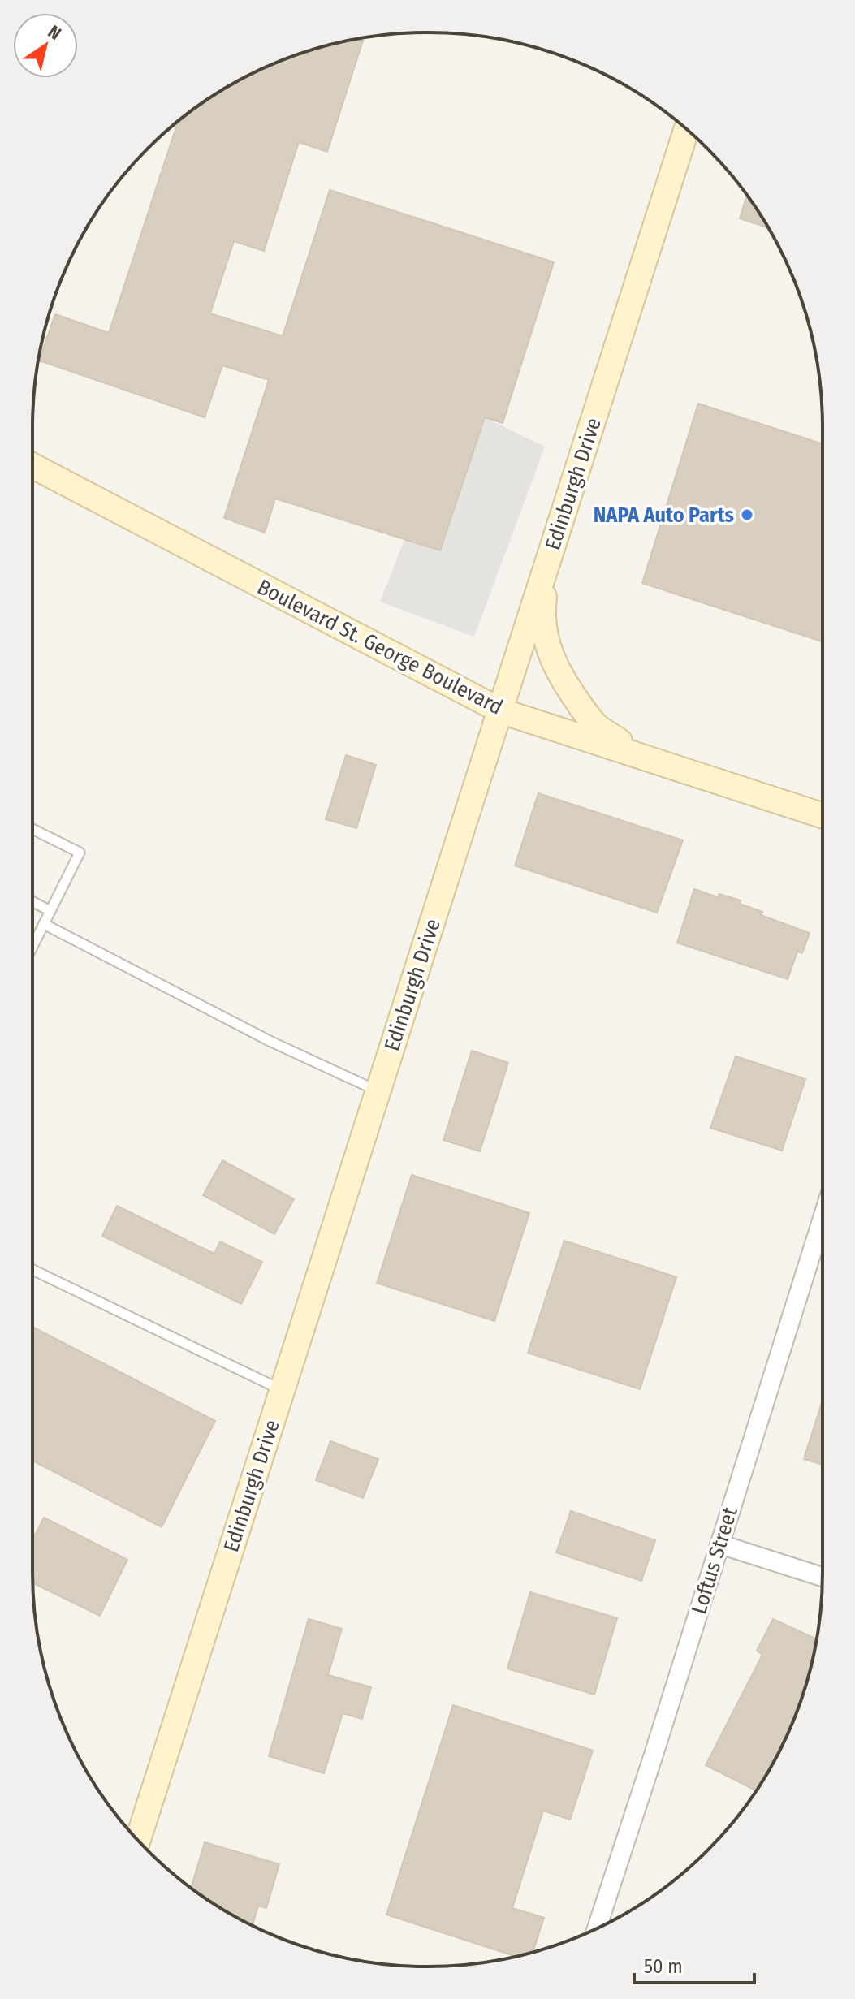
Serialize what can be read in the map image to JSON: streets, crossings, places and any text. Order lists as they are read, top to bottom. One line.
{"streets":{"street":["Edinburgh Drive","Boulevard St. George Boulevard","Loftus Street"]},"crossings":[["Edinburgh Drive","Boulevard St. George Boulevard"]],"places":["NAPA Auto Parts"],"scale_bar":"50 m","north":"top right"}
